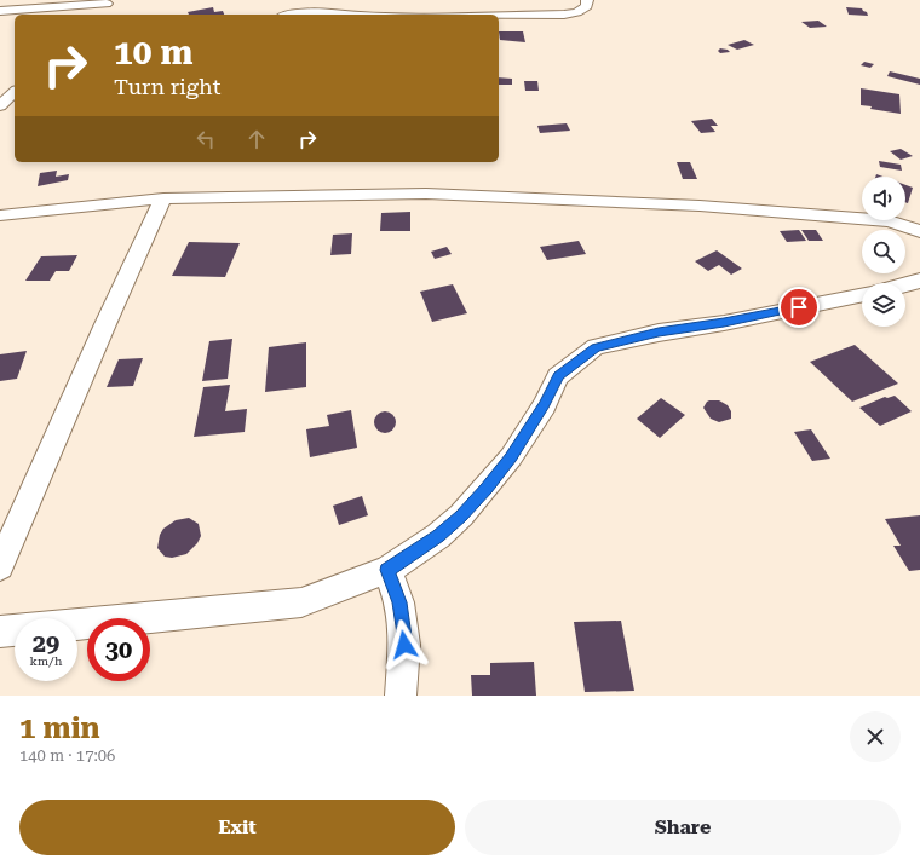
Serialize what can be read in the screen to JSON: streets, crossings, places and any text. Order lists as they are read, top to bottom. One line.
{"page":{"turn":["10 m","Turn right"],"speed":"29 km/h","limit":"30","heading":["1 min","140 m · 17:06"],"buttons":["Exit","Share"]}}
